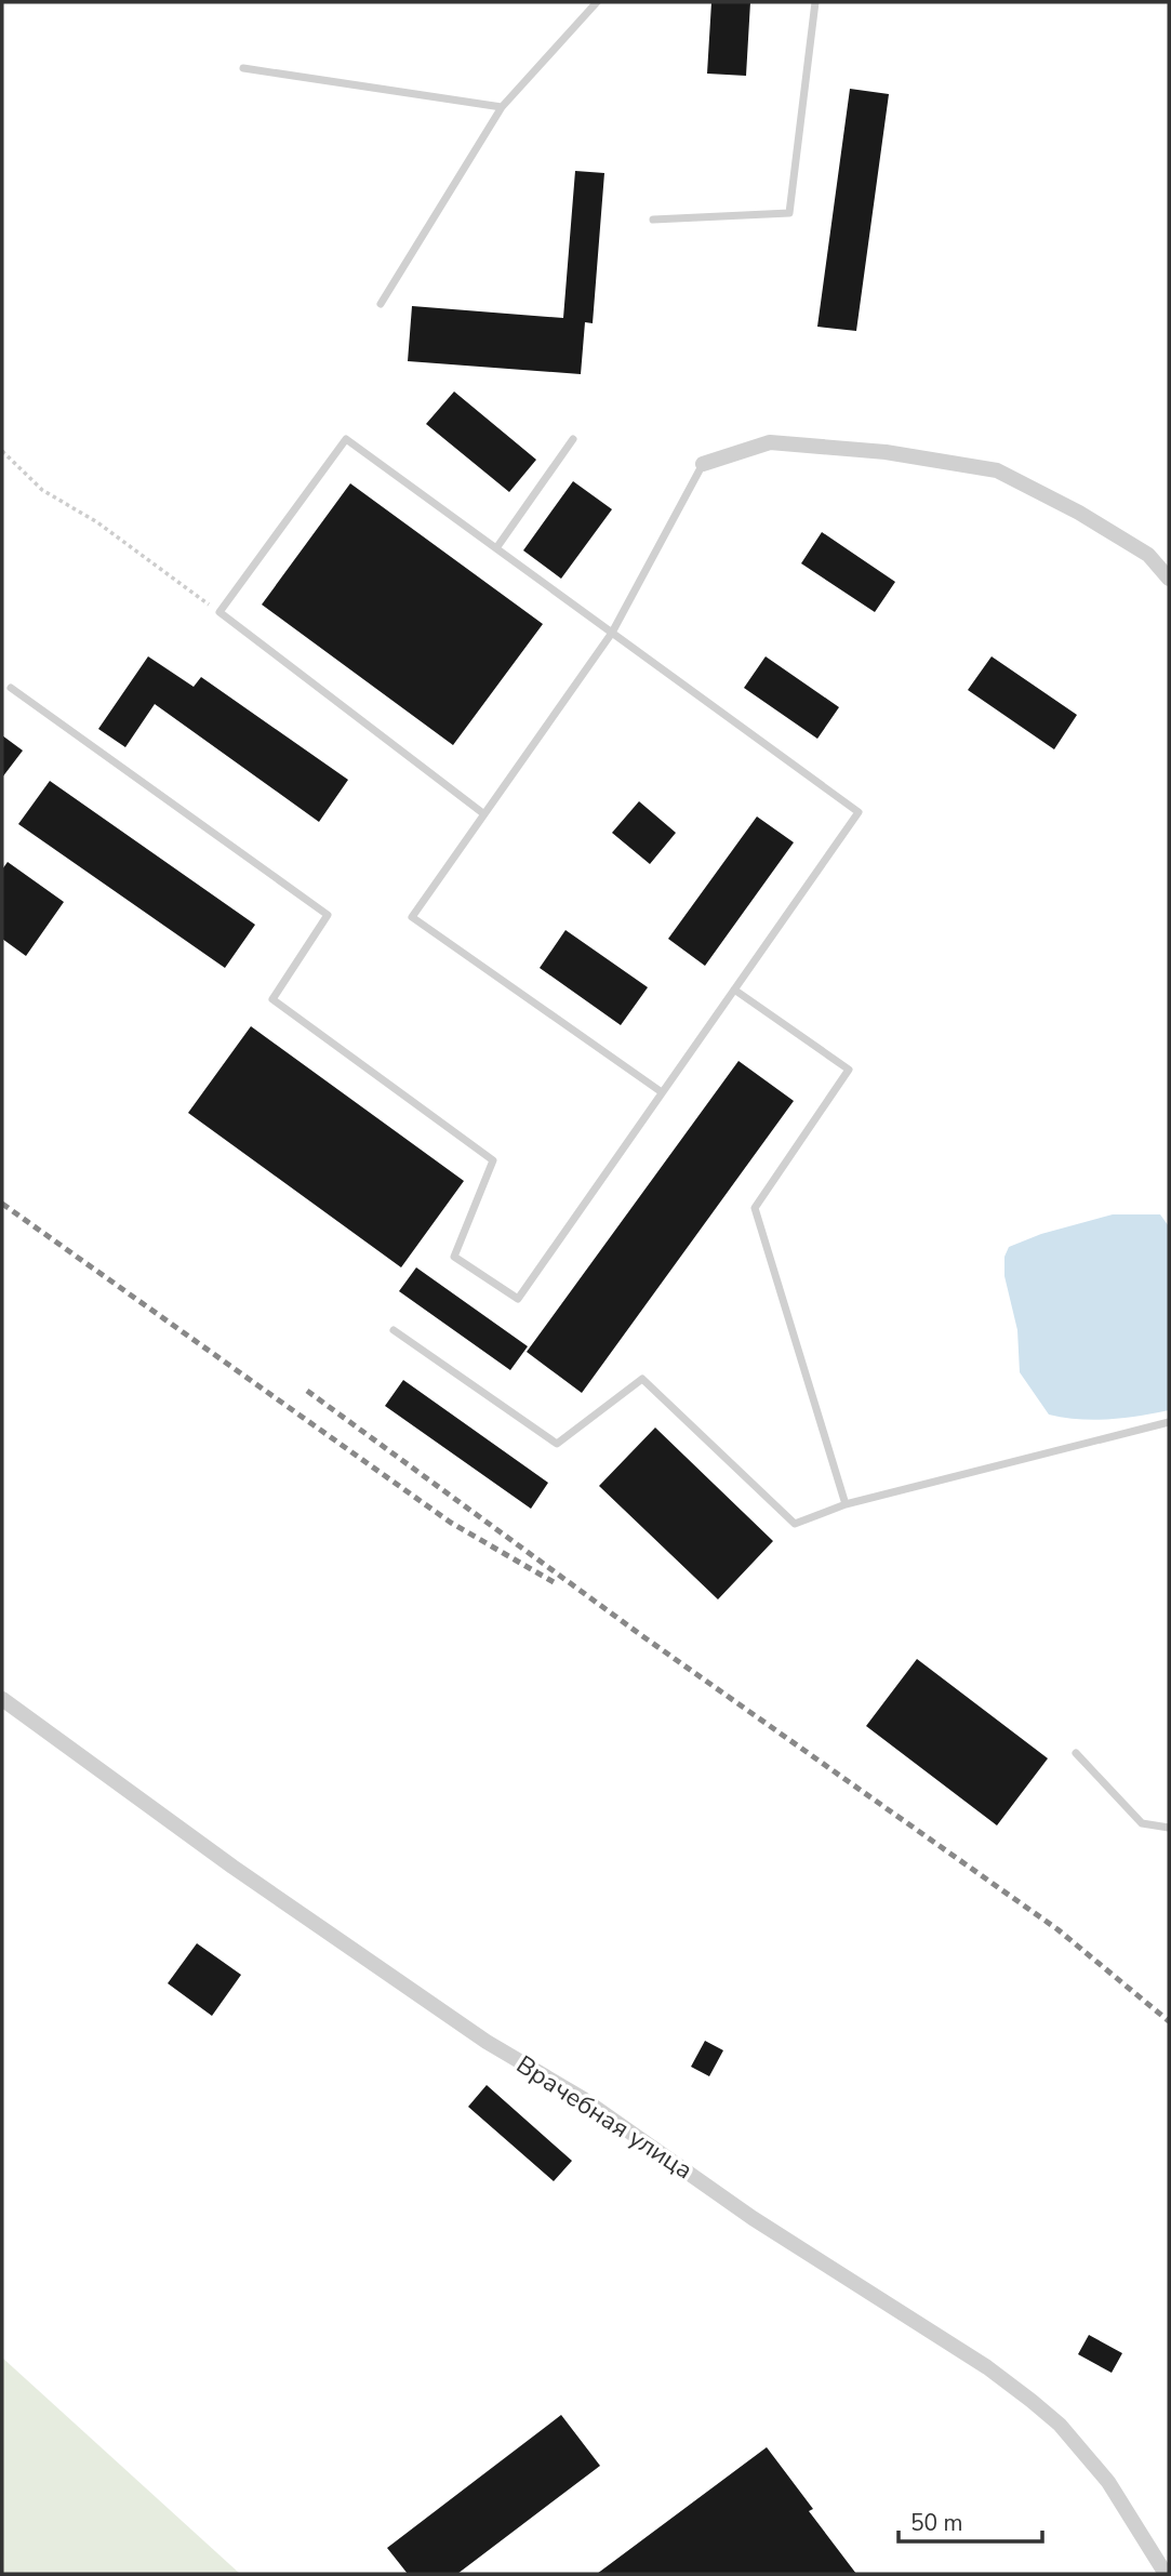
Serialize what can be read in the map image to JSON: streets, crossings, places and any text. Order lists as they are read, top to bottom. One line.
{"streets":{"street":["Врачебная улица"]},"scale_bar":"50 m"}
